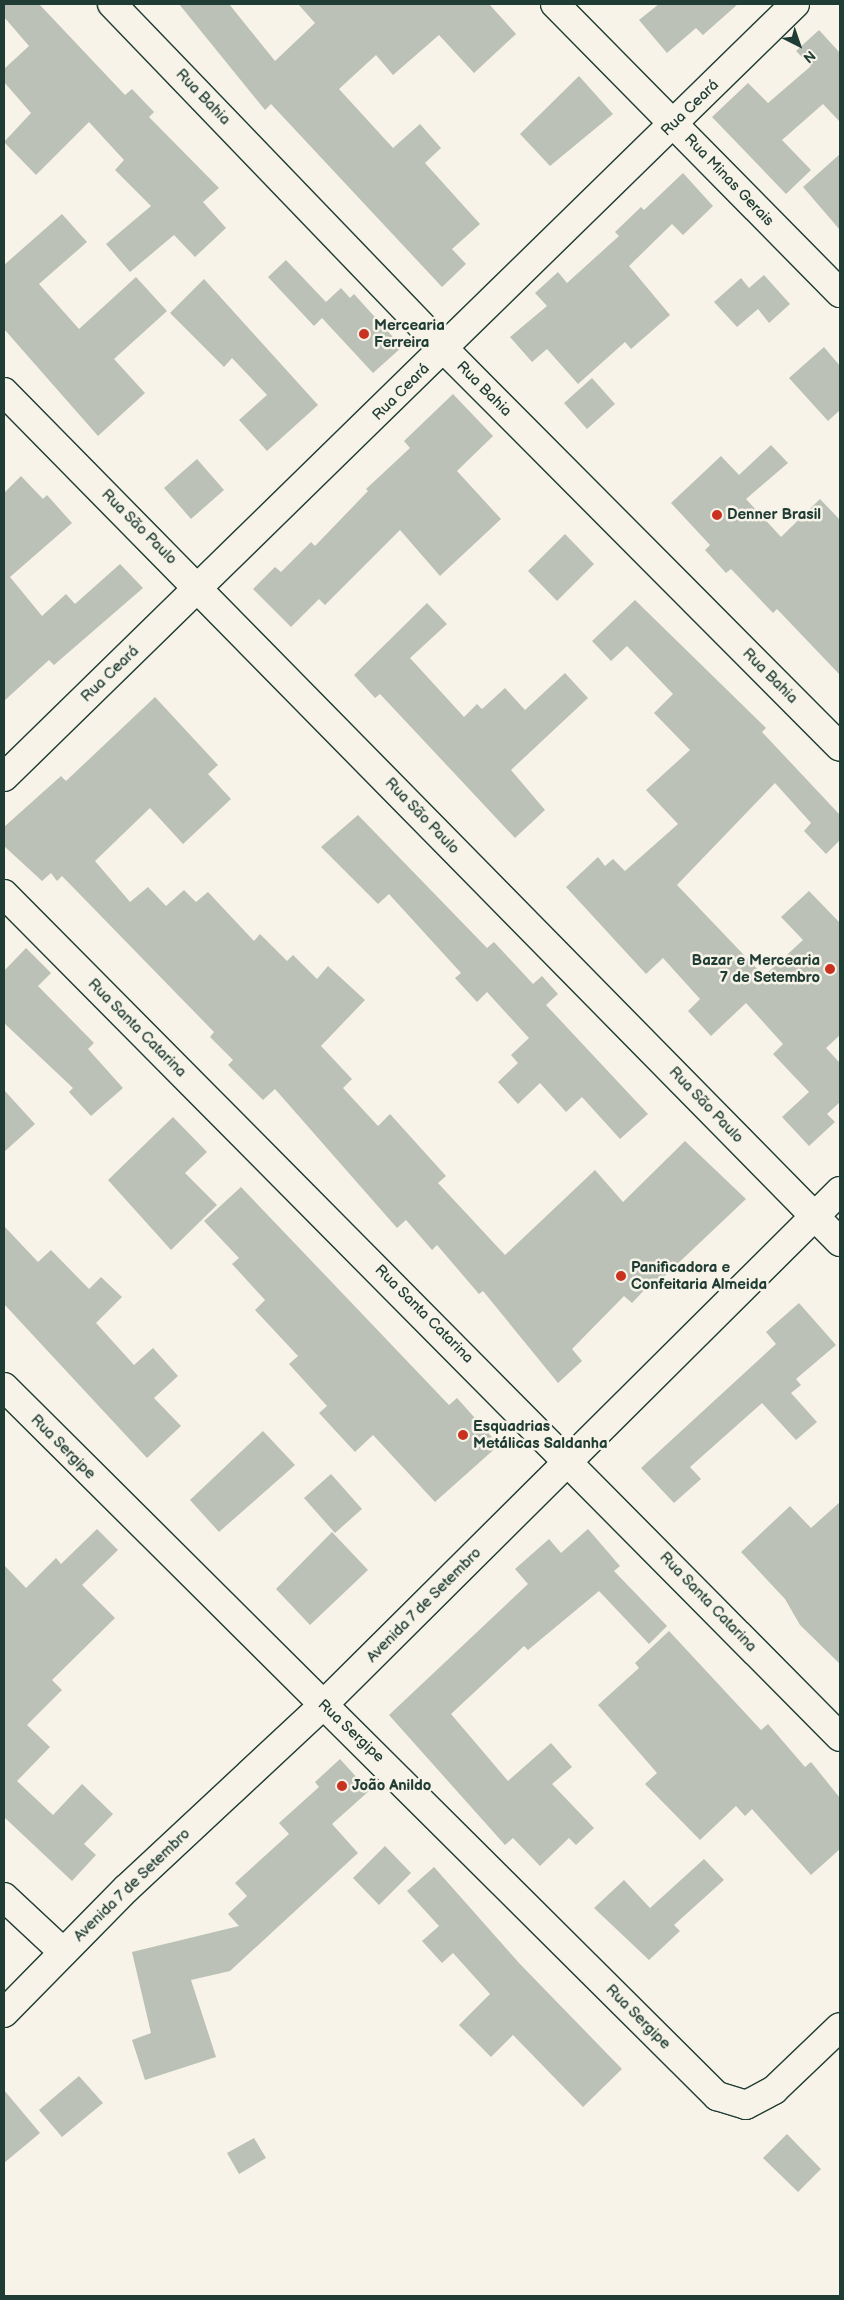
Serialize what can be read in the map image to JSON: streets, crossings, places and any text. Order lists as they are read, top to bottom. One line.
{"streets":{"street":["Rua Bahia","Rua Ceará","Rua Minas Gerais","Rua São Paulo","Rua Santa Catarina","Rua Sergipe","Avenida 7 de Setembro"]},"crossings":[["Rua Bahia","Rua Ceará"],["Rua Ceará","Rua Minas Gerais"],["Rua Ceará","Rua São Paulo"],["Rua São Paulo","Avenida 7 de Setembro"],["Rua Santa Catarina","Avenida 7 de Setembro"],["Rua Sergipe","Avenida 7 de Setembro"]],"places":["Mercearia Ferreira","Denner Brasil","Bazar e Mercearia 7 de Setembro","Panificadora e Confeitaria Almeida","Esquadrias Metálicas Saldanha","João Anildo"],"north":"bottom right"}
